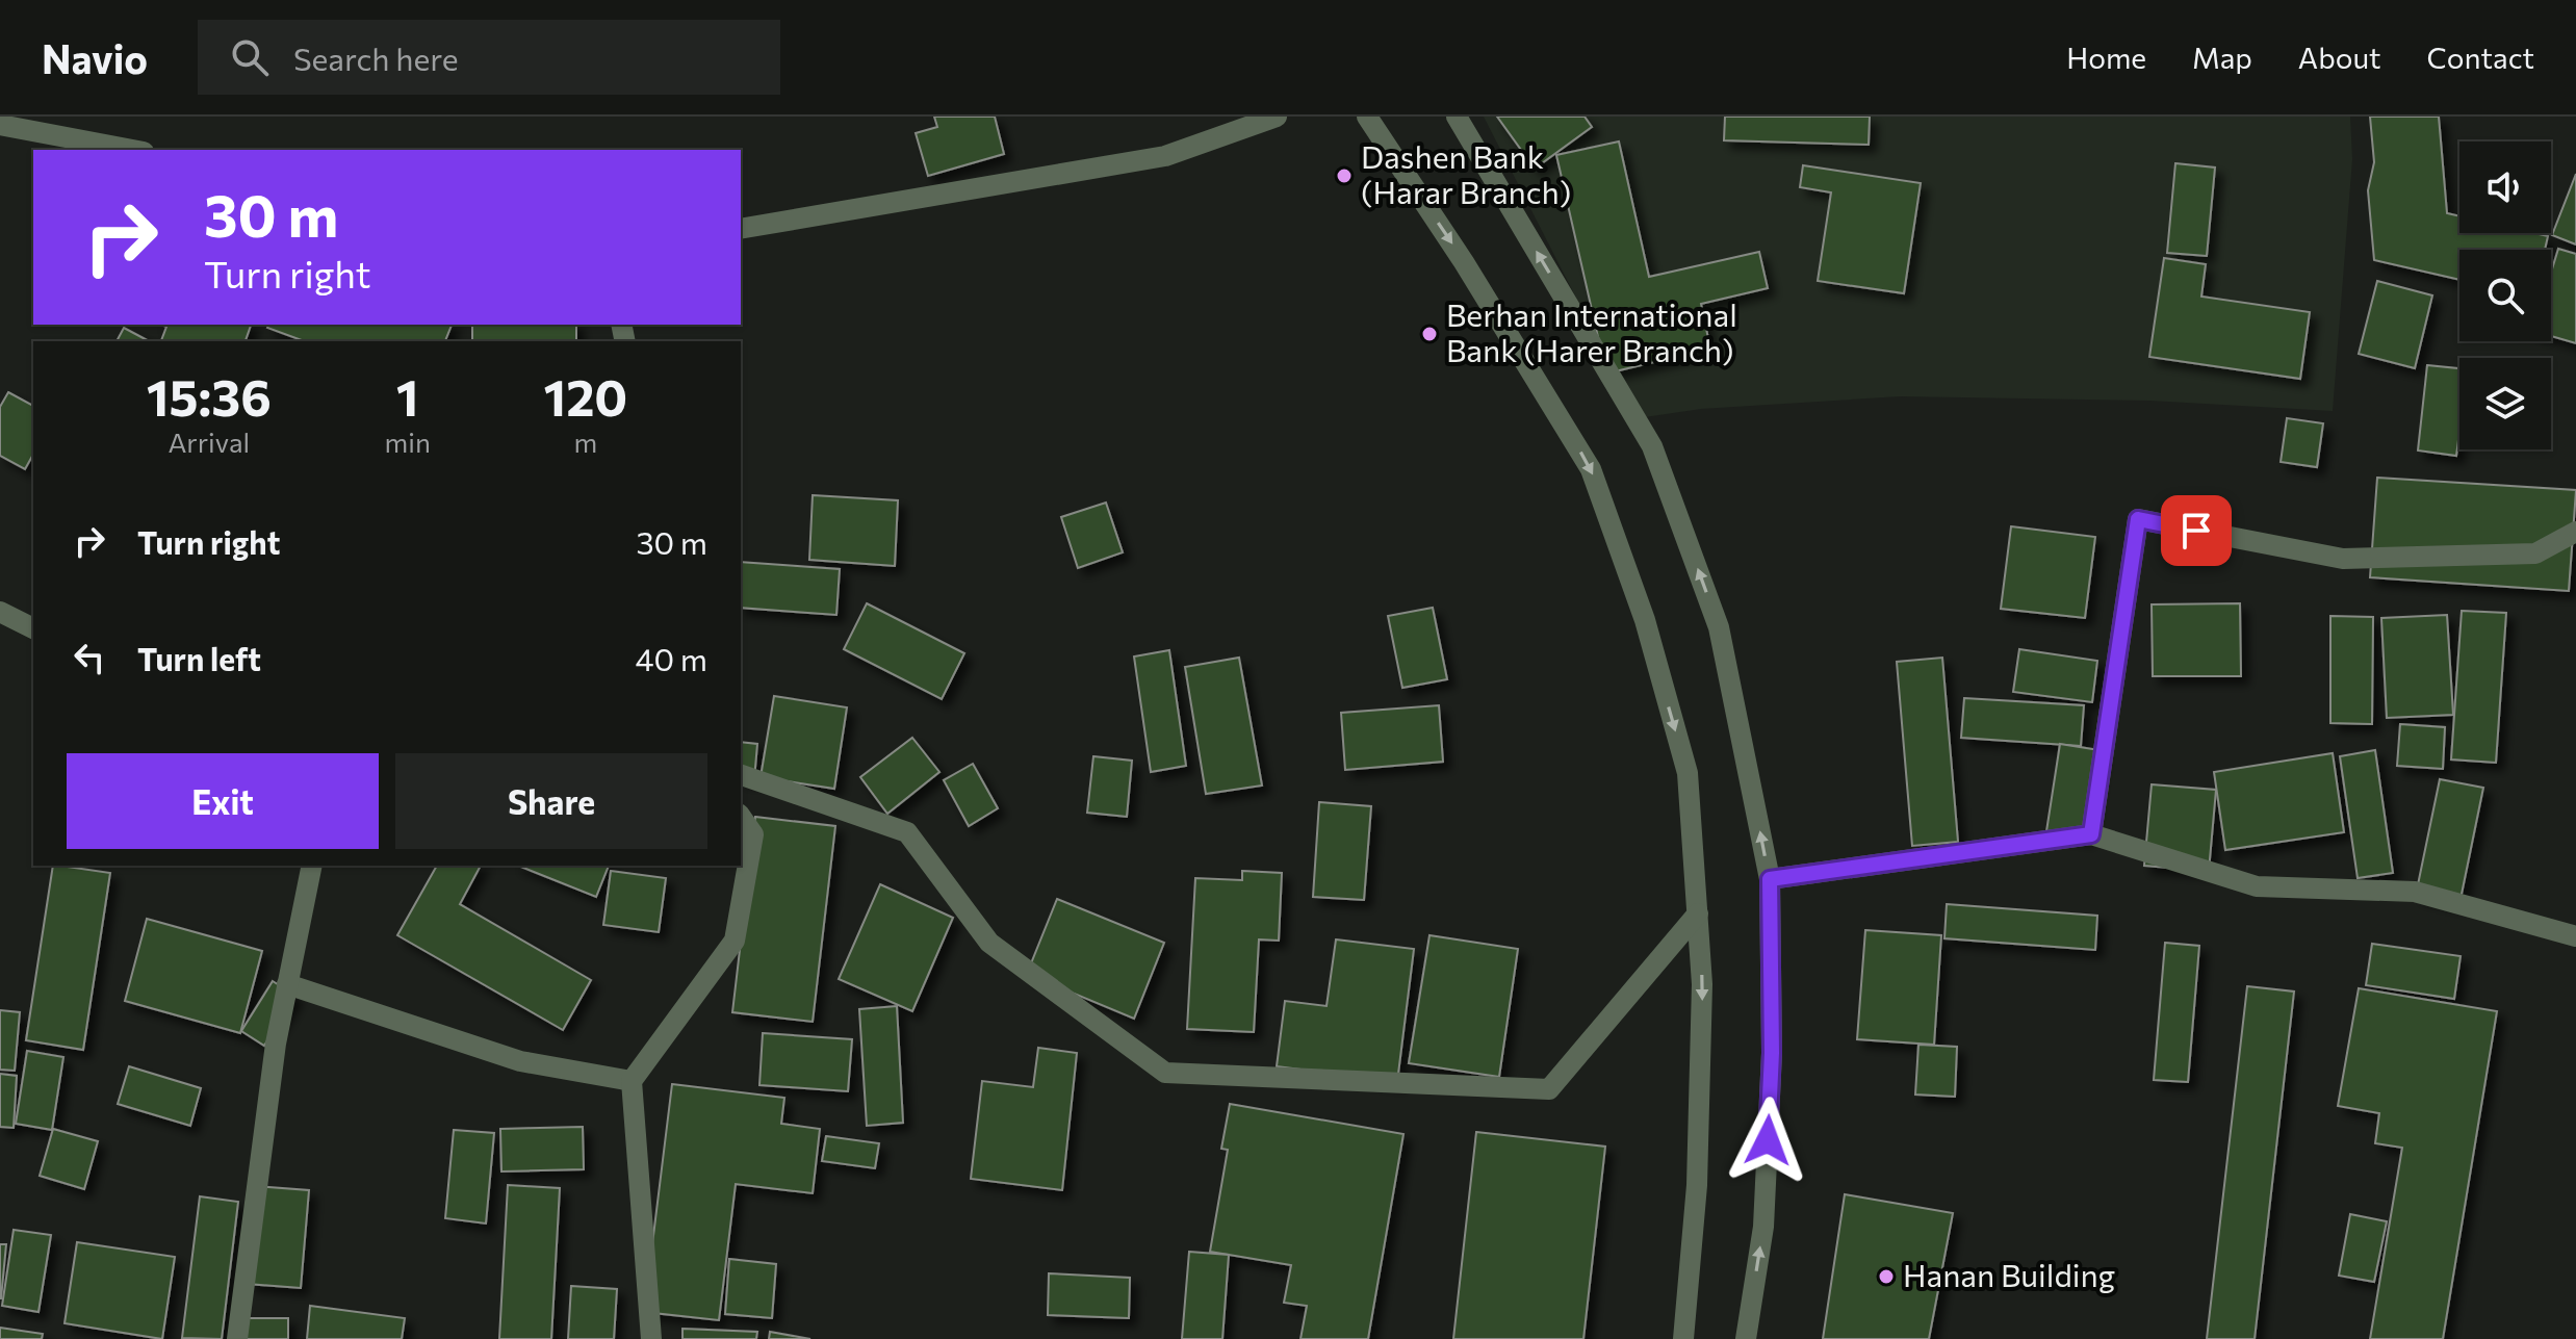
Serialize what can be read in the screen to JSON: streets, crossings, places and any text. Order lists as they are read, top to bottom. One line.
{"places":["Dashen Bank (Harar Branch)","Berhan International Bank (Harer Branch)","Hanan Building"],"page":{"header":"Navio","search":"Search here","nav":["Home","Map","About","Contact"],"turn":["30 m","Turn right"],"eta":["15:36","Arrival","1","min","120","m"],"list":[{"name":"Turn right","value":"30 m"},{"name":"Turn left","value":"40 m"}],"buttons":["Exit","Share"]}}
